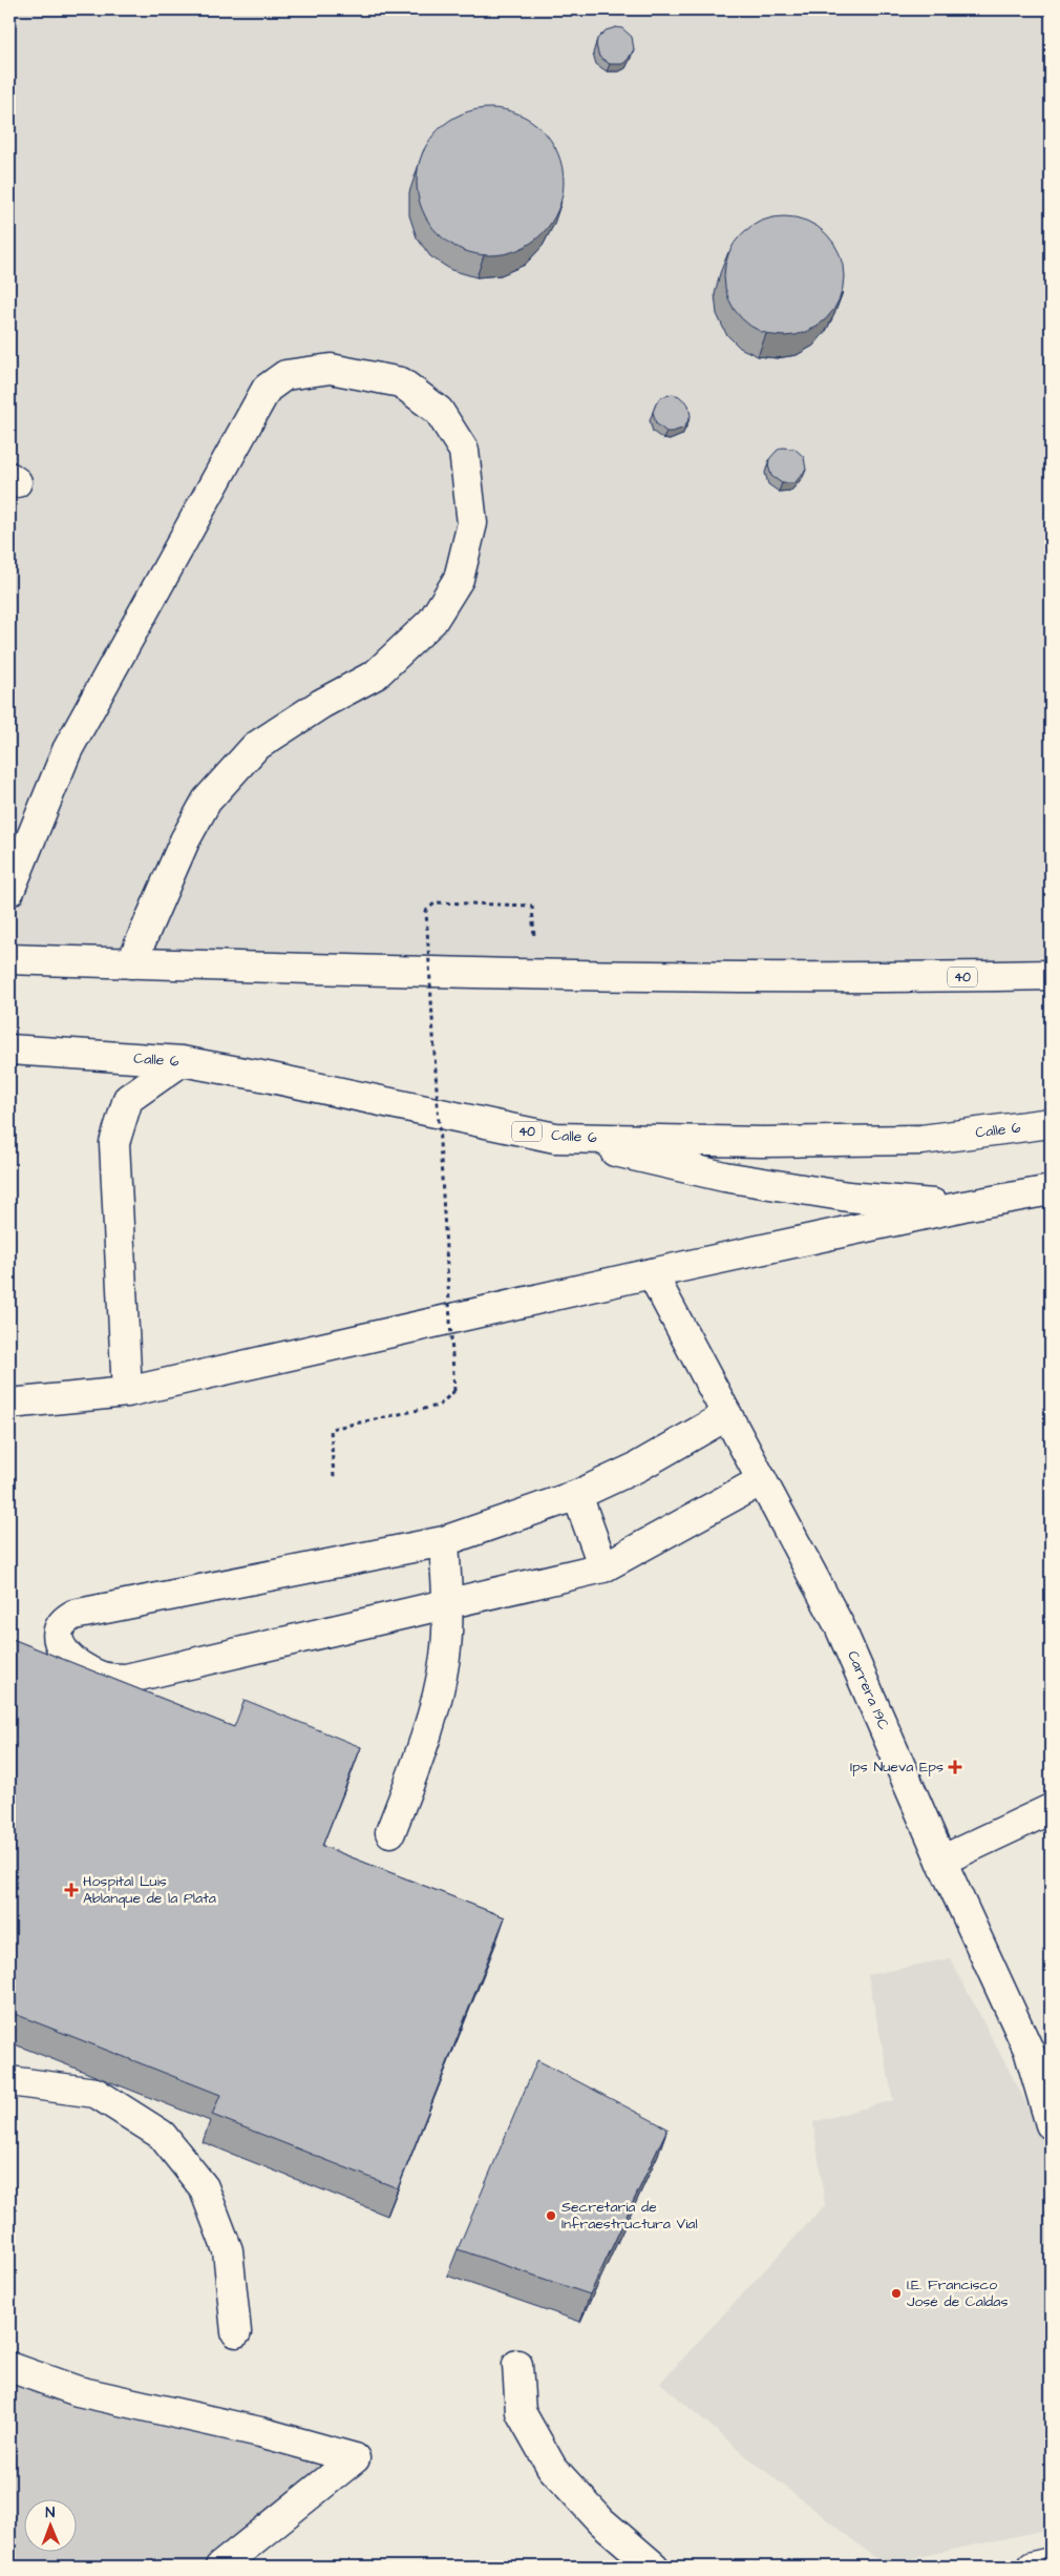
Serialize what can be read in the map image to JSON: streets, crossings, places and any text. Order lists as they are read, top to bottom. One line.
{"streets":{"main road":["40","Calle 6","Carrera 19C"]},"places":{"health":["Ips Nueva Eps","Hospital Luis Ablanque de la Plata"],"other":["Secretaría de Infraestructura Vial","I.E. Francisco José de Caldas"]},"north":"top"}
